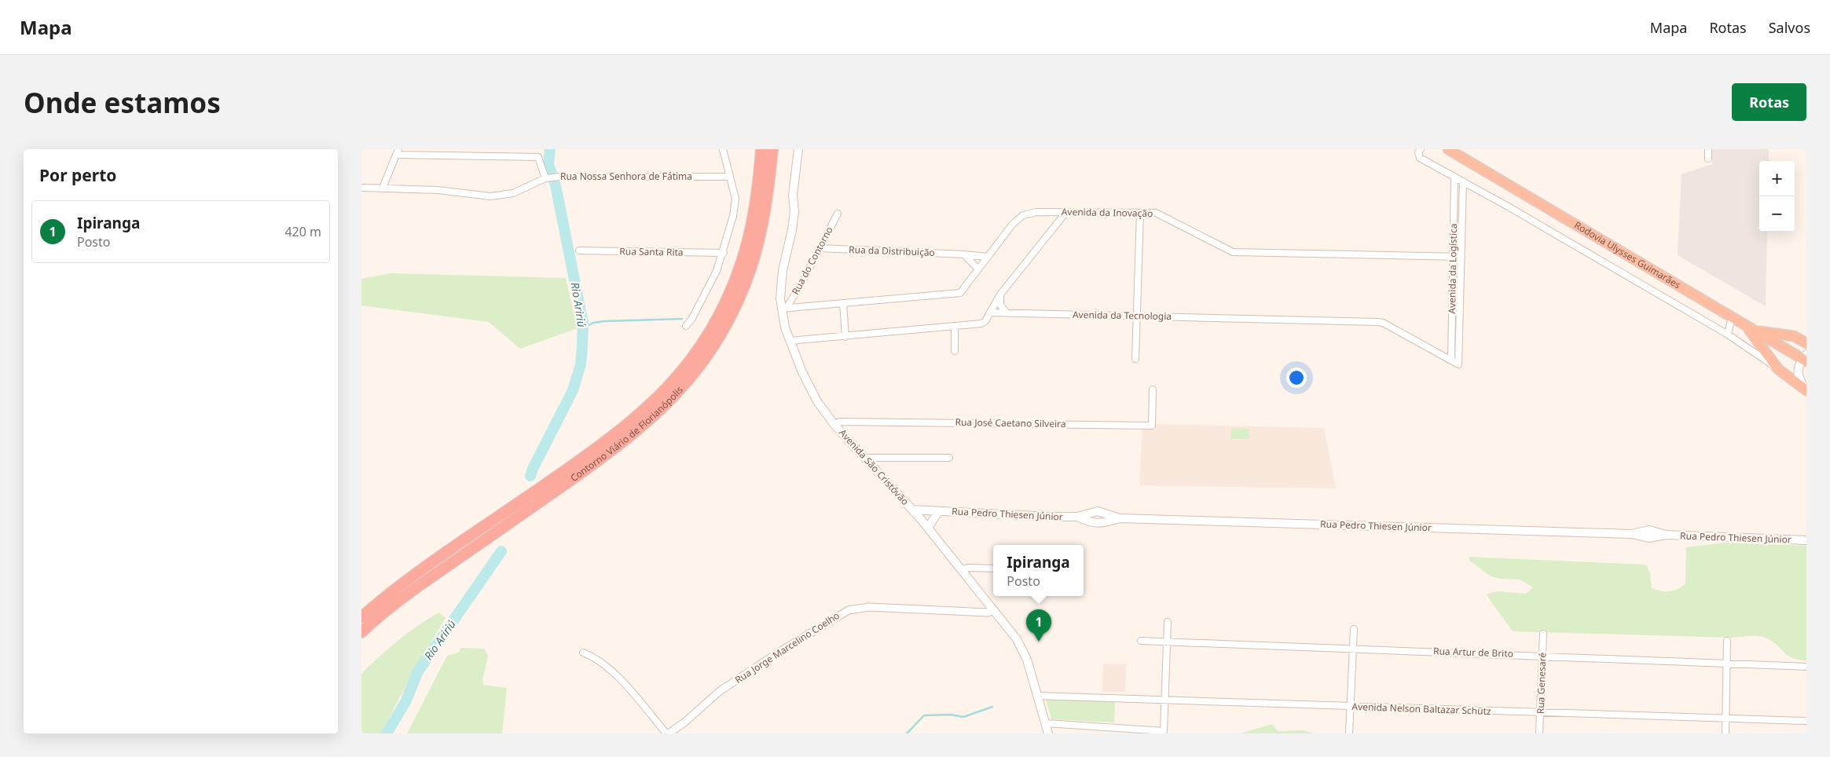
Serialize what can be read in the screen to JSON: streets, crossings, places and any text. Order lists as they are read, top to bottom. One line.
{"streets":{"highway":["Rodovia Ulysses Guimarães","Contorno Viário de Florianópolis"],"main road":["Avenida São Cristóvão","Rua Pedro Thiesen Júnior"],"street":["Rua Nossa Senhora de Fátima","Avenida da Inovação","Rua da Distribuição","Rua Santa Rita","Rua do Contorno","Avenida da Logística","Avenida da Tecnologia","Rua José Caetano Silveira","Rua Jorge Marcelino Coelho","Rua Artur de Brito","Rua Genesaré","Avenida Nelson Baltazar Schütz"]},"crossings":[["Avenida da Inovação","Rua da Distribuição"],["Avenida da Inovação","Rua do Contorno"],["Avenida da Inovação","Avenida da Logística"],["Avenida da Inovação","Avenida São Cristóvão"],["Rua da Distribuição","Rua do Contorno"],["Rua do Contorno","Avenida São Cristóvão"],["Avenida da Logística","Avenida da Tecnologia"],["Rua José Caetano Silveira","Avenida São Cristóvão"],["Avenida São Cristóvão","Rua Pedro Thiesen Júnior"],["Avenida São Cristóvão","Rua Jorge Marcelino Coelho"],["Avenida São Cristóvão","Avenida Nelson Baltazar Schütz"],["Rua Artur de Brito","Rua Genesaré"],["Rua Genesaré","Avenida Nelson Baltazar Schütz"]],"water":["Rio Aririú"],"page":{"header":"Mapa","nav":["Mapa","Rotas","Salvos"],"buttons":"Rotas","title":"Onde estamos","heading":"Por perto","map_buttons":["+","−"],"list":[{"mark":"1","name":"Ipiranga","note":"Posto","value":"420 m"}],"popup":["Ipiranga","Posto"],"pins":"1"}}
